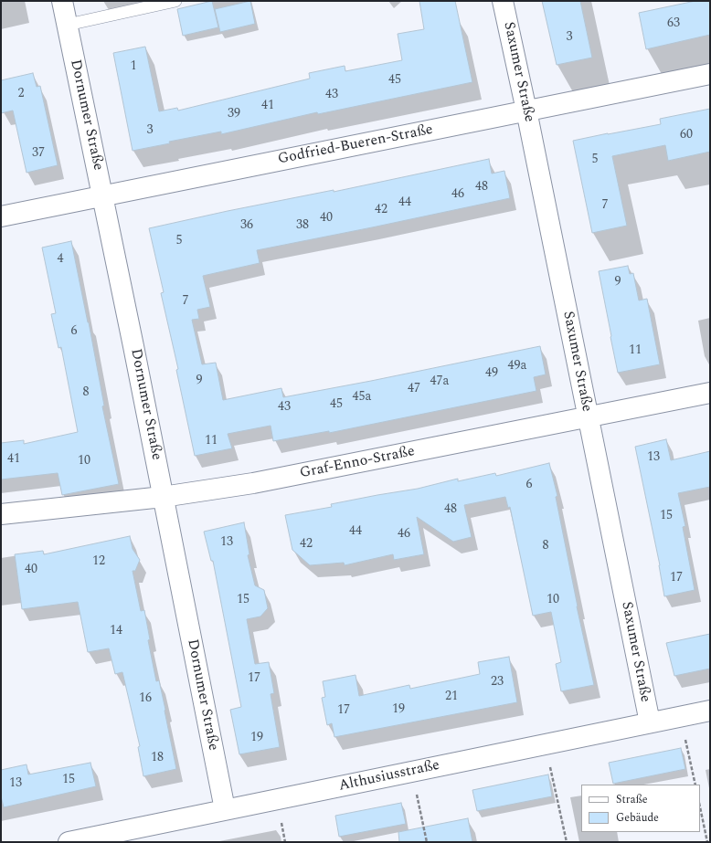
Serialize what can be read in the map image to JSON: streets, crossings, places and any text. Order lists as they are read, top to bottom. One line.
{"streets":{"street":["Saxumer Straße","Dornumer Straße","Godfried-Bueren-Straße","Graf-Enno-Straße","Althusiusstraße"]},"crossings":[["Saxumer Straße","Godfried-Bueren-Straße"],["Saxumer Straße","Graf-Enno-Straße"],["Saxumer Straße","Althusiusstraße"],["Dornumer Straße","Godfried-Bueren-Straße"],["Dornumer Straße","Graf-Enno-Straße"],["Dornumer Straße","Althusiusstraße"]],"house_numbers":["63","3","1","45","2","43","41","39","3","60","37","5","48","46","44","7","42","40","36","38","5","4","9","7","6","11","49a","49","9","47a","47","8","45a","45","43","11","13","41","10","6","48","15","44","46","13","42","8","12","40","17","15","10","14","17","23","21","16","19","17","19","18","15","13"],"legend":["Straße","Gebäude"]}
